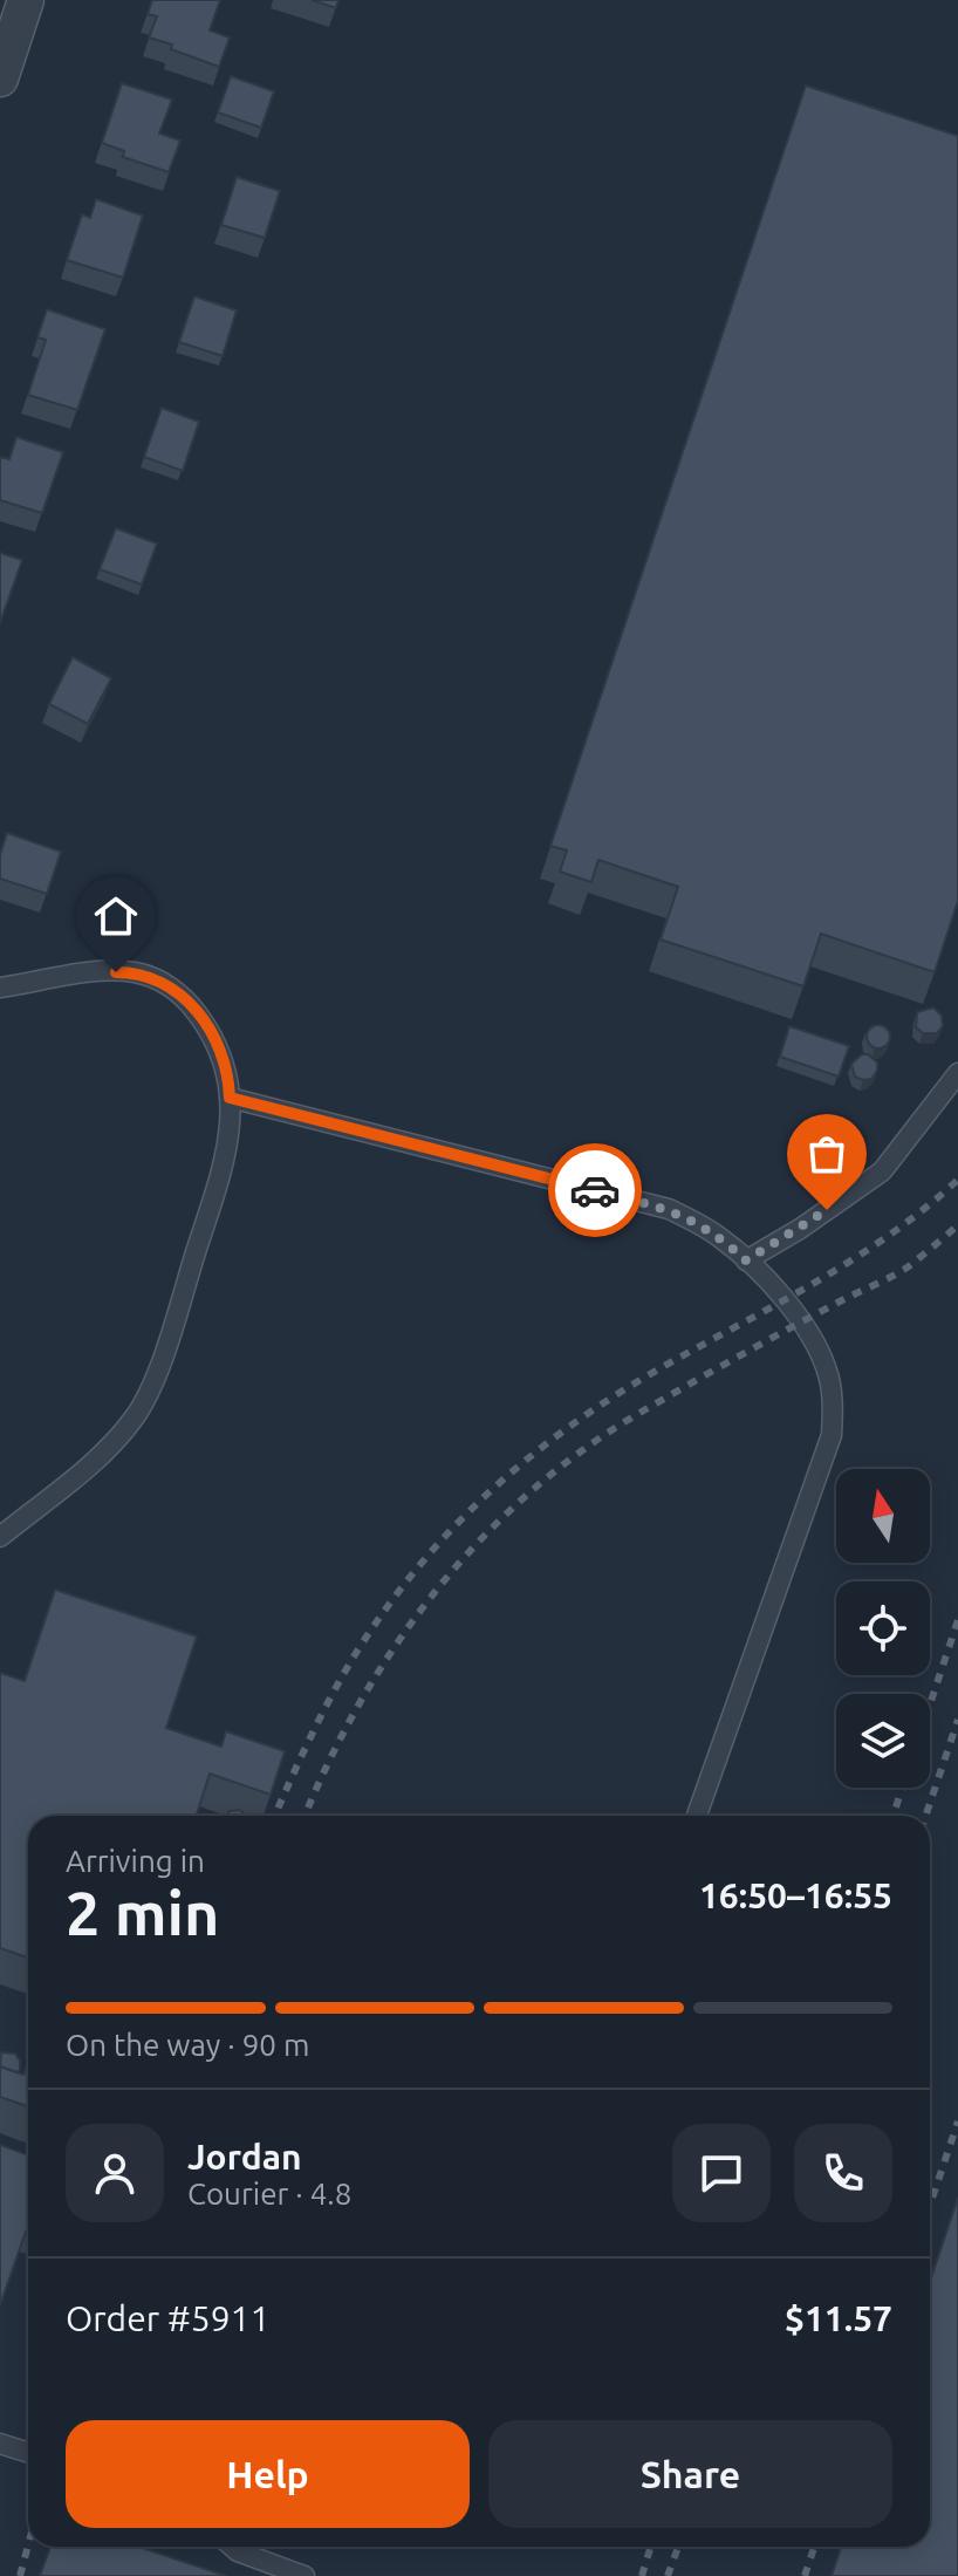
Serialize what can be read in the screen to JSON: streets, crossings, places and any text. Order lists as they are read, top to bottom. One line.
{"north":"top","page":{"heading":["2 min","Arriving in","16:50–16:55"],"panel":["Jordan","Courier · 4.8","Order #5911","$11.57"],"bar":"On the way · 90 m","buttons":["Help","Share"]}}
